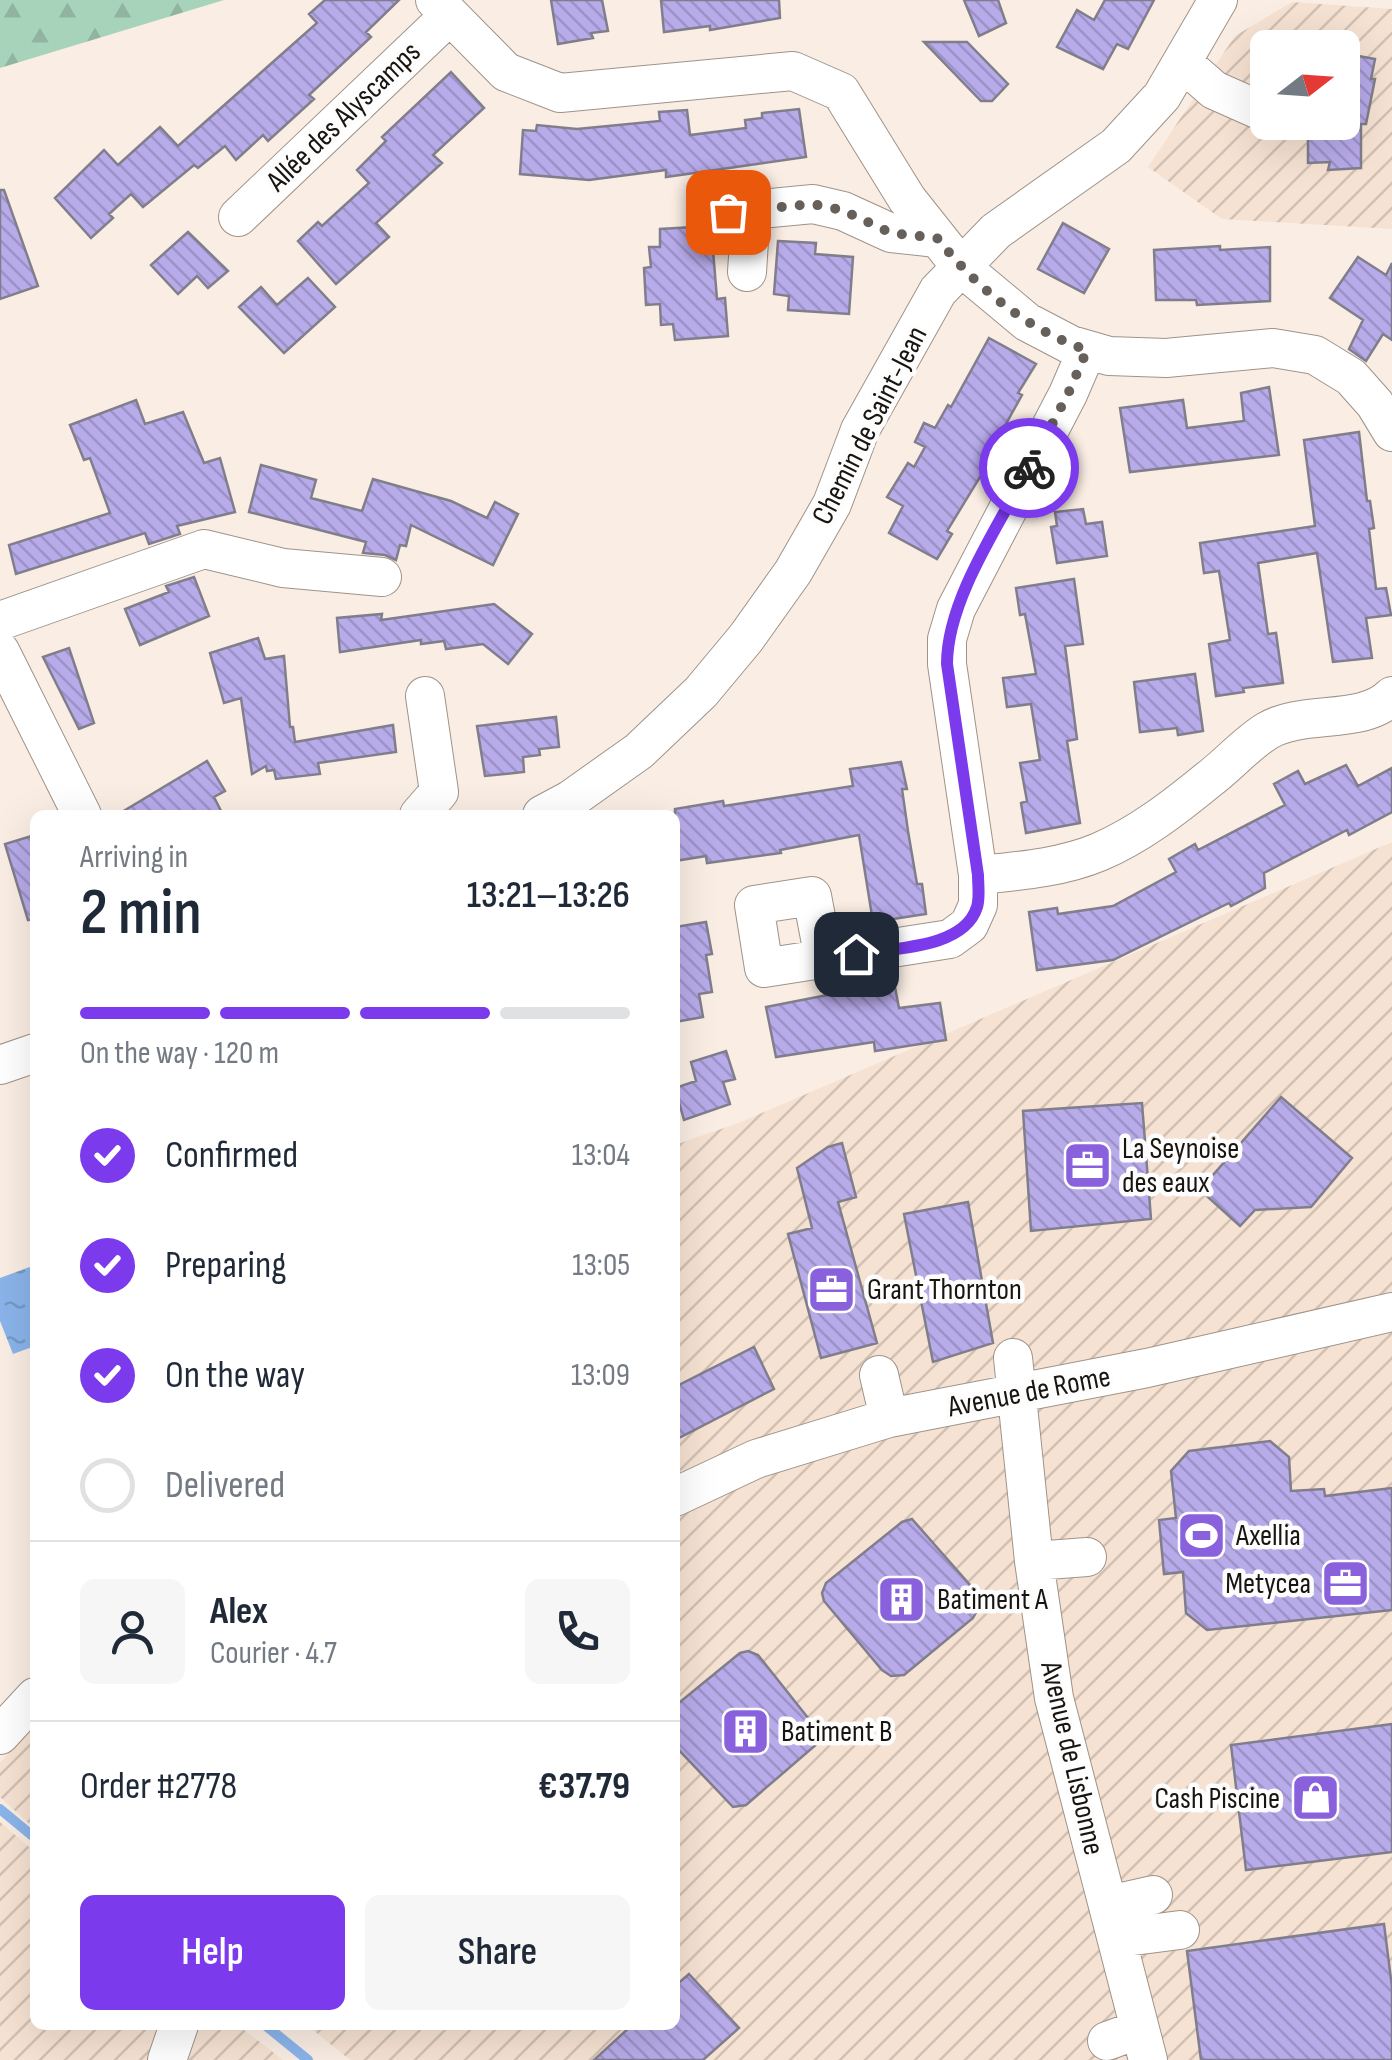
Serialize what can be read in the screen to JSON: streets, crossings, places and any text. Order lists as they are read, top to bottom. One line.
{"streets":{"street":["Allée des Alyscamps","Chemin de Saint-Jean","Avenue de Rome","Avenue de Lisbonne"]},"crossings":[["Avenue de Rome","Avenue de Lisbonne"]],"places":{"office":["La Seynoise des eaux","Grant Thornton","Metycea"],"sports":["Axellia"],"building":["Batiment A","Batiment B"],"shop":["Cash Piscine"]},"north":"right","page":{"heading":["2 min","Arriving in","13:21–13:26"],"panel":["Alex","Courier · 4.7","Order #2778","€37.79"],"bar":"On the way · 120 m","list":[["Confirmed","13:04"],["Preparing","13:05"],["On the way","13:09"],"Delivered"],"buttons":["Help","Share"]}}
